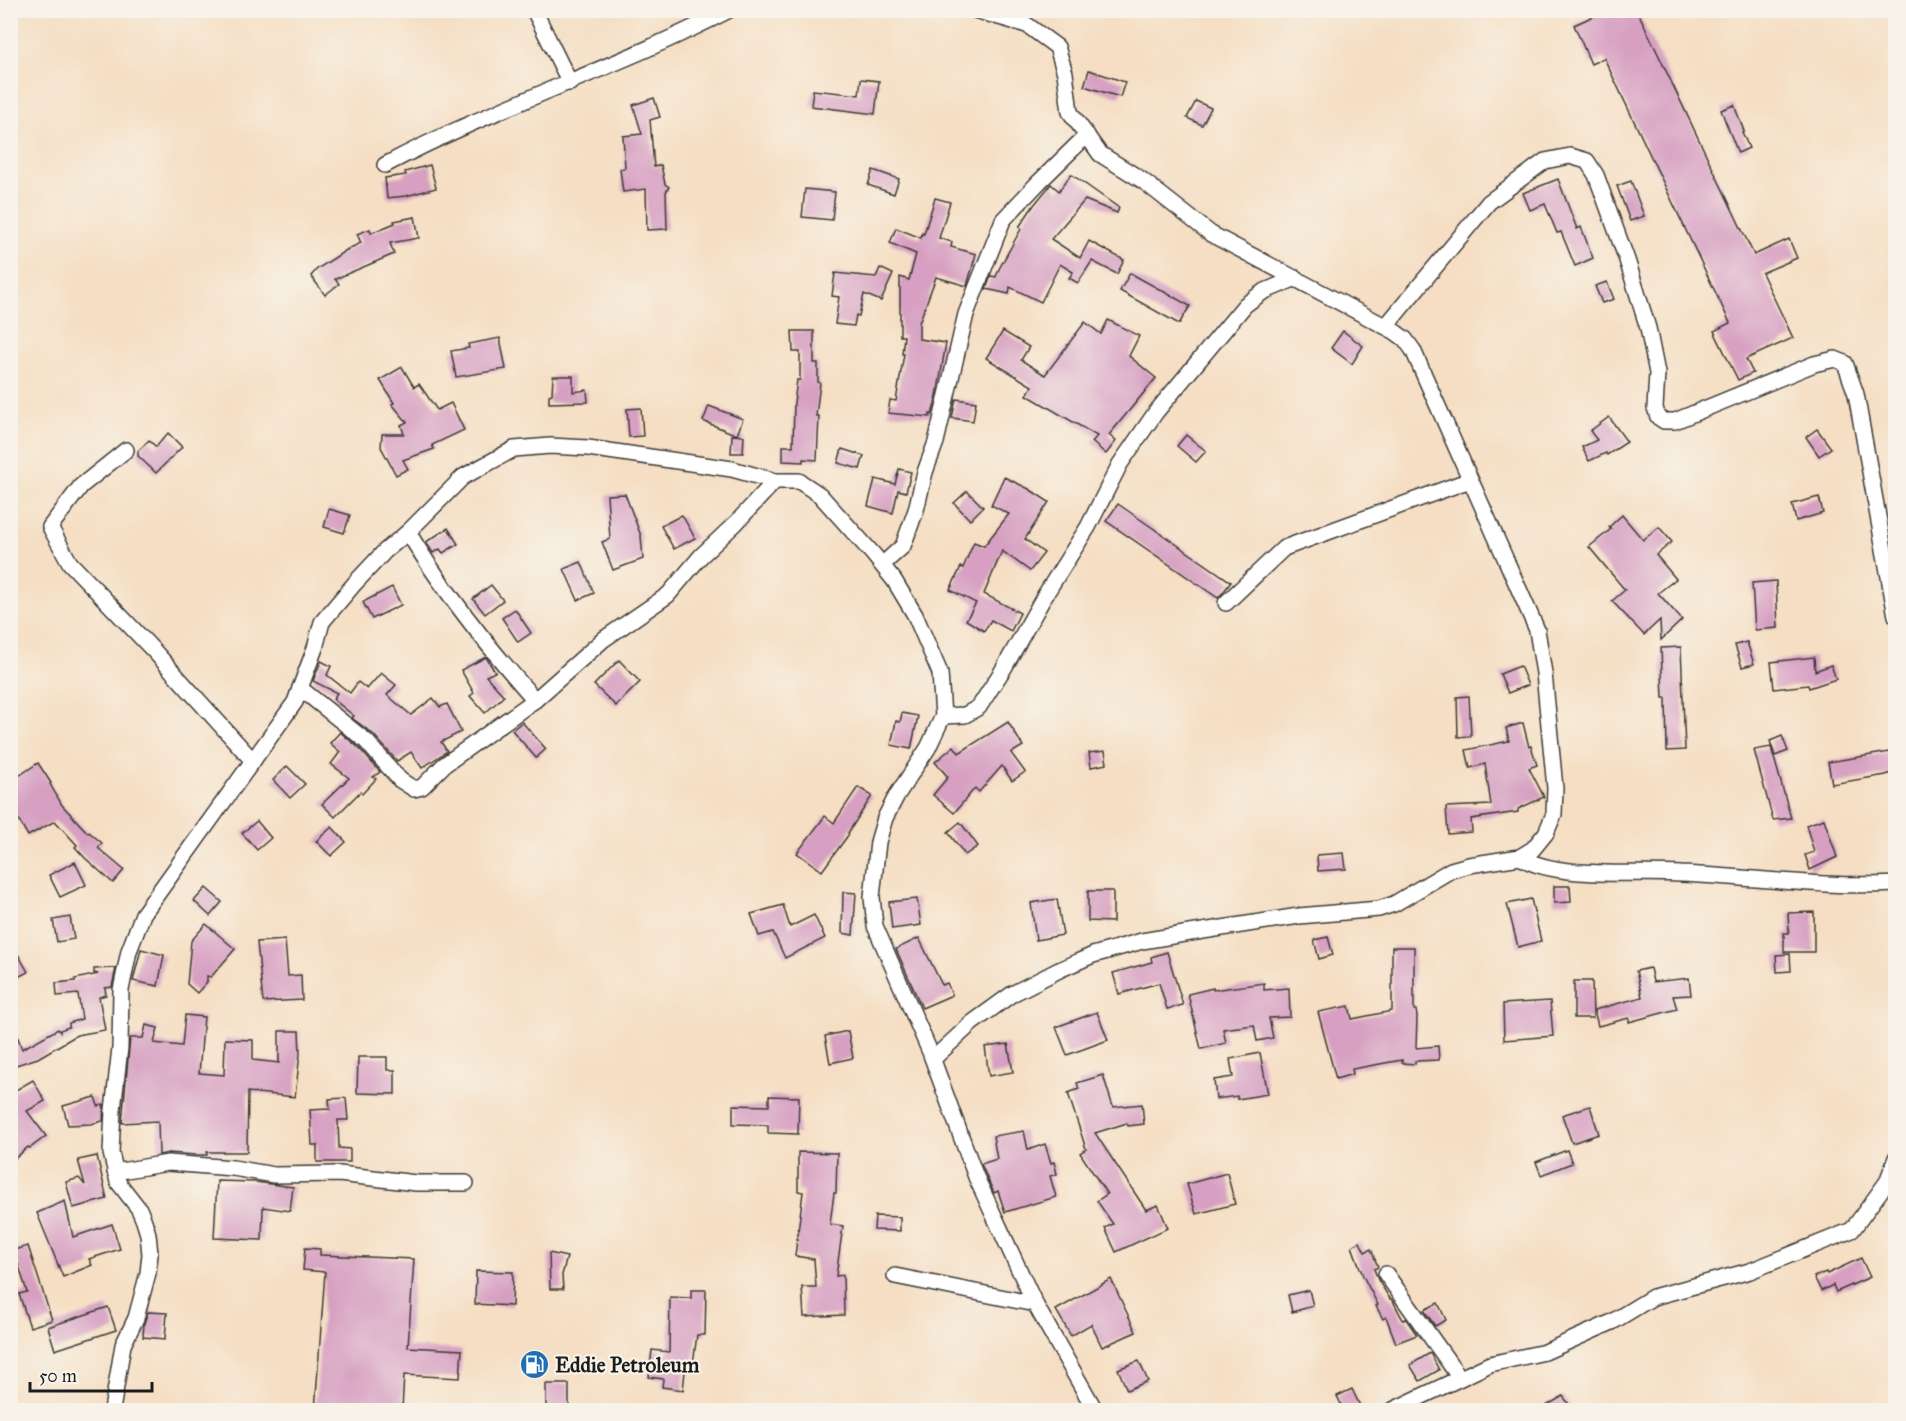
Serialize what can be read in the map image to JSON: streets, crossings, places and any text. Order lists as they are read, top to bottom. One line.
{"places":{"fuel station":["Eddie Petroleum"]},"scale_bar":"50 m"}
